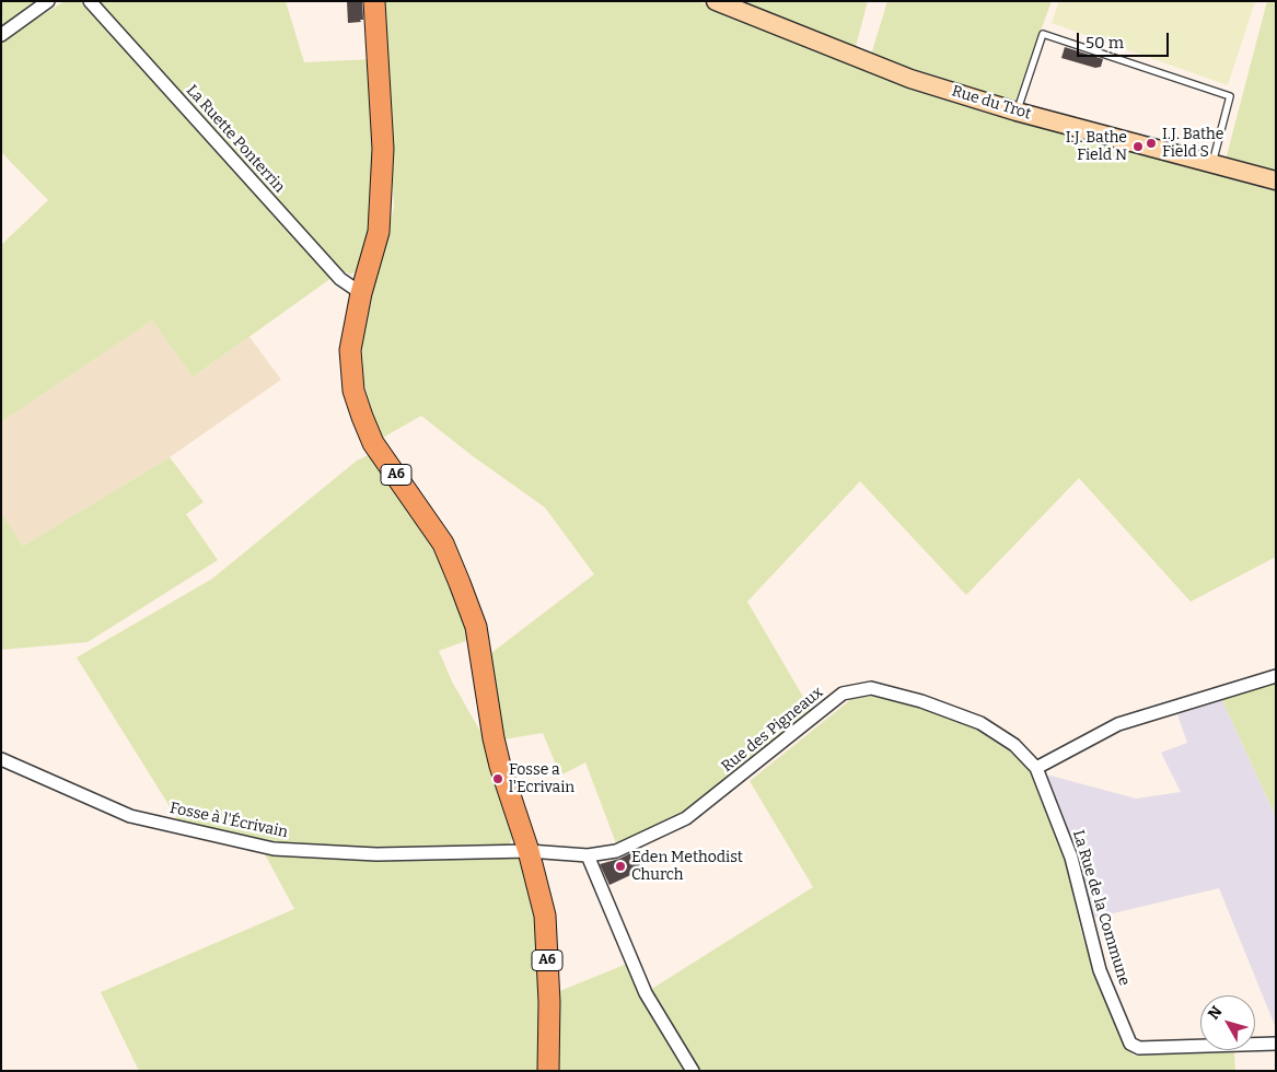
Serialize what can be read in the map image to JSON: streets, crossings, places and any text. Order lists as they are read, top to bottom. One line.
{"streets":{"main road":["Rue du Trot","A6"],"street":["La Ruette Ponterrin","Rue des Pigneaux","Fosse à l'Écrivain","La Rue de la Commune"]},"crossings":[["La Ruette Ponterrin","A6"],["A6","Rue des Pigneaux"],["A6","Fosse à l'Écrivain"],["Rue des Pigneaux","Fosse à l'Écrivain"],["Rue des Pigneaux","La Rue de la Commune"]],"places":["I.J. Bathe Field S","I.J. Bathe Field N","Fosse a l'Ecrivain","Eden Methodist Church"],"scale_bar":"50 m","north":"top left"}
